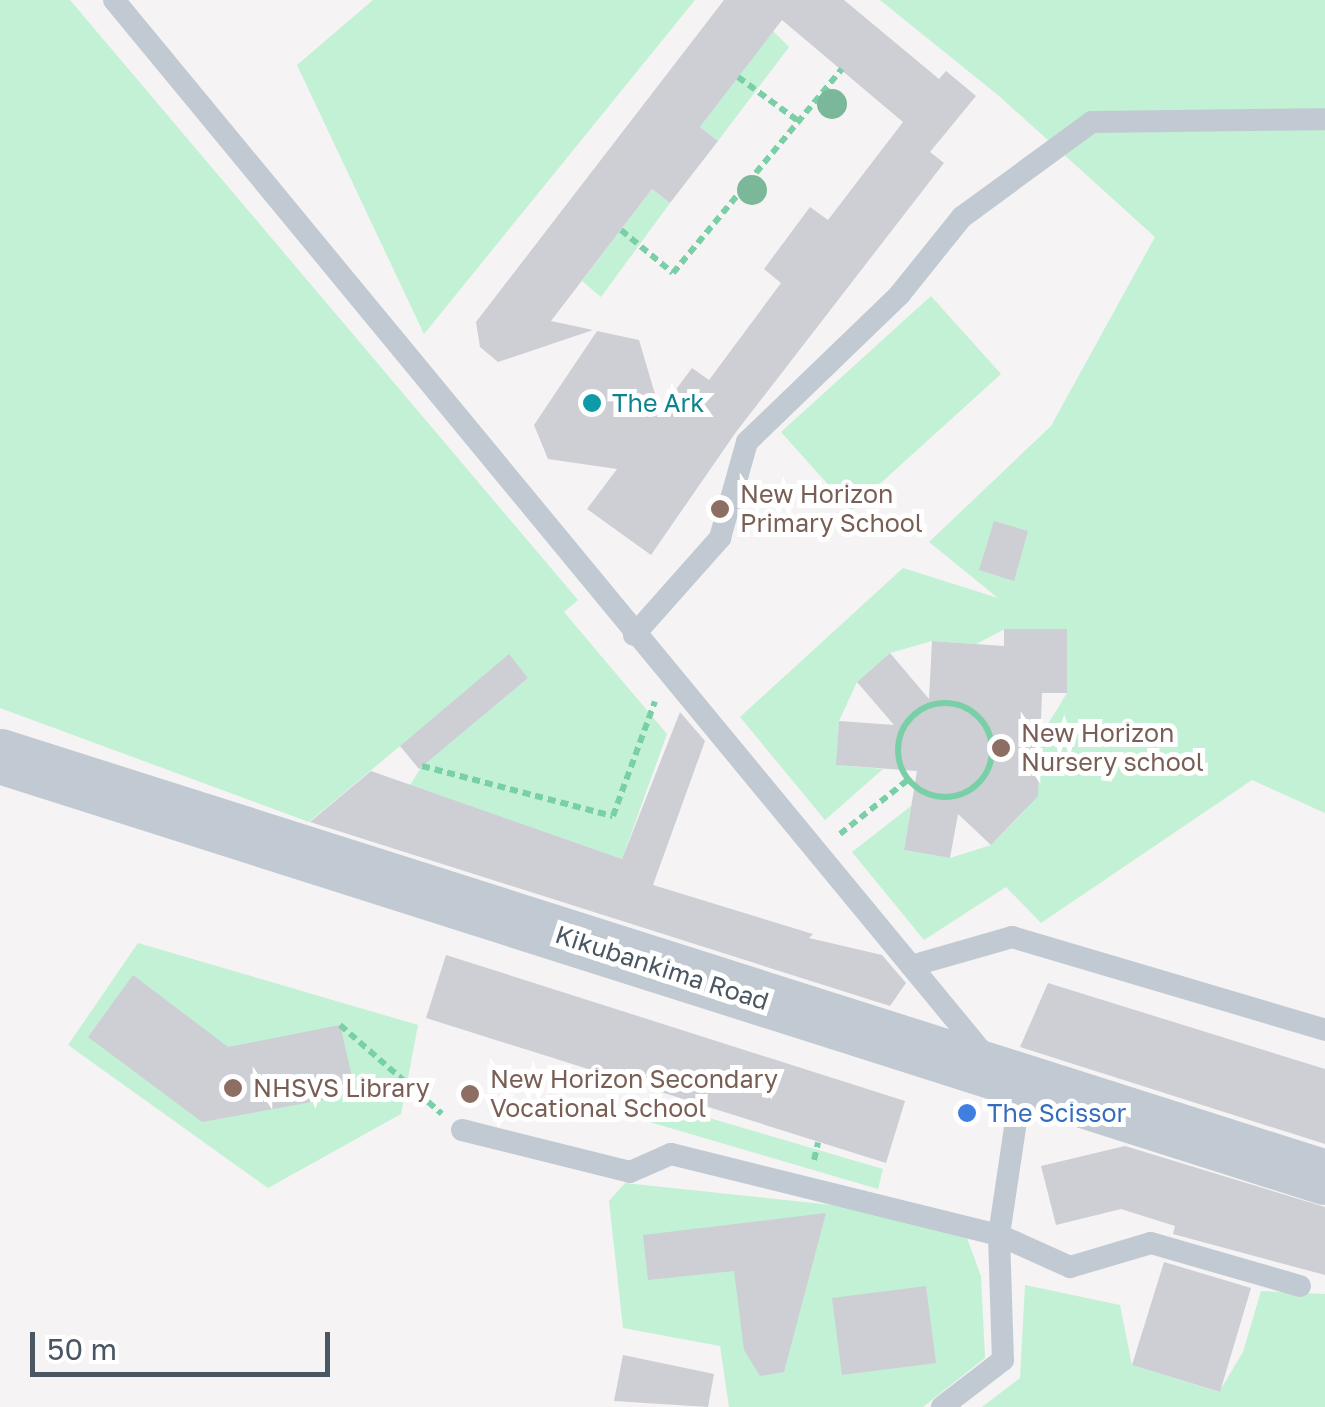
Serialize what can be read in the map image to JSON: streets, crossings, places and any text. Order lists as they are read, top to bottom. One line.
{"streets":{"street":["Kikubankima Road"]},"places":["The Ark","New Horizon Primary School","New Horizon Nursery school","NHSVS Library","New Horizon Secondary Vocational School","The Scissor"],"scale_bar":"50 m"}
